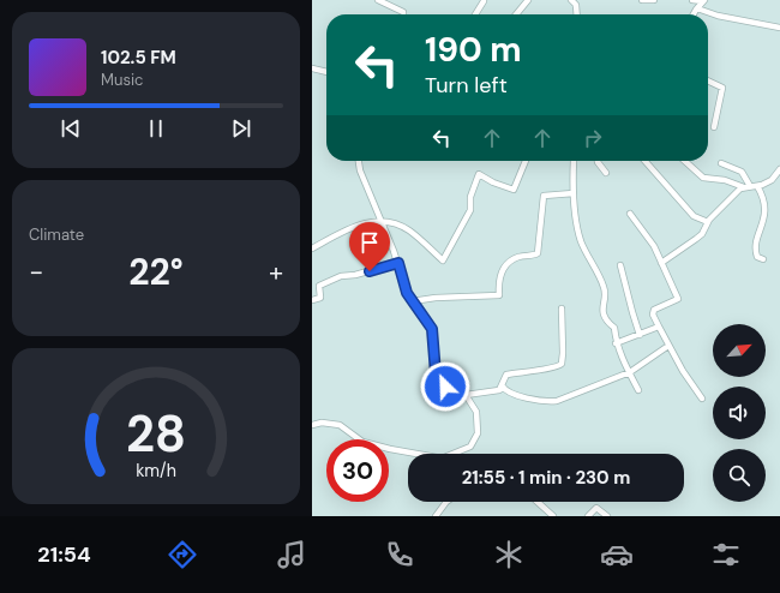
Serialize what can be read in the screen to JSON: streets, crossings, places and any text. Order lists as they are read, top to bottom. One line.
{"north":"top right","page":{"turn":["190 m","Turn left"],"song":["102.5 FM","Music"],"tile":"Climate","heat":["−","22°","+"],"limit":"30","trip":"21:55 · 1 min · 230 m","tabs":"21:54","gauge":["28","km/h"]}}
